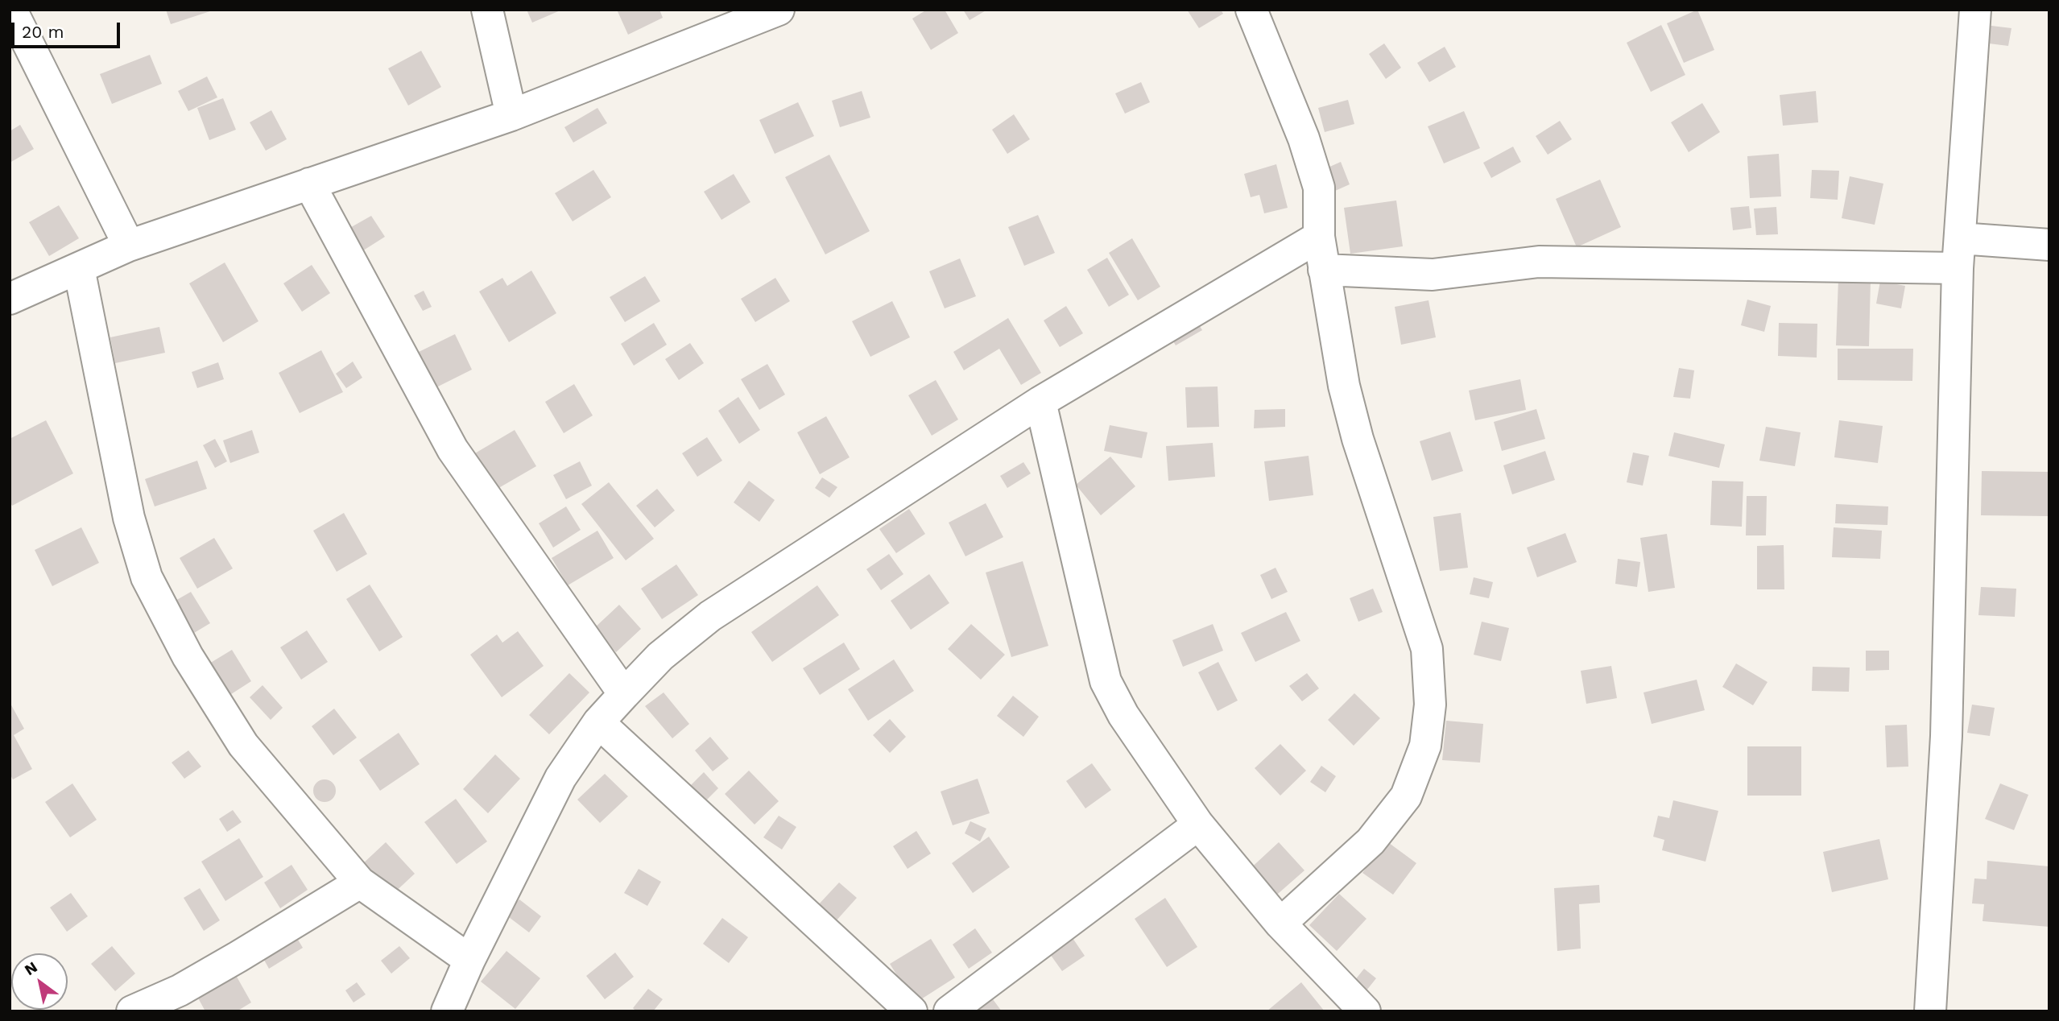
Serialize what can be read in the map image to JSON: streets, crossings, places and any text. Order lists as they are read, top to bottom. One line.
{"scale_bar":"20 m","north":"top left"}
